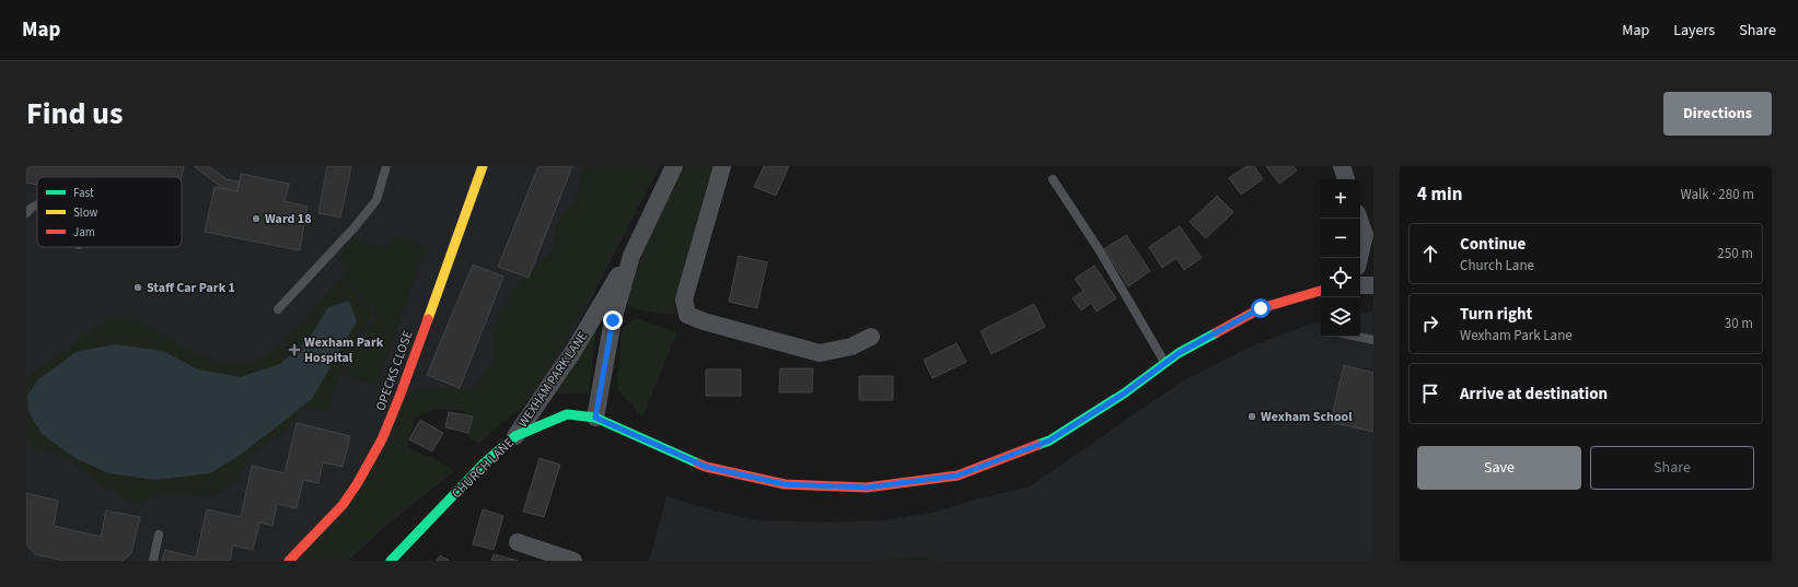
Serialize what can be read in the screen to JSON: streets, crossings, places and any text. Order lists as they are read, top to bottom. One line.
{"streets":{"street":["OPECKS CLOSE","WEXHAM PARK LANE","CHURCH LANE"]},"crossings":[["WEXHAM PARK LANE","CHURCH LANE"]],"places":{"other":["Ward 18","Staff Car Park 1","Wexham School"],"health":["Wexham Park Hospital"]},"legend":["Fast","Slow","Jam"],"page":{"header":"Map","nav":["Map","Layers","Share"],"title":"Find us","buttons":["Directions",["Save","Share"]],"heading":["4 min","Walk · 280 m"],"map_buttons":["+","−"],"list":[["Continue","Church Lane","250 m"],["Turn right","Wexham Park Lane","30 m"],"Arrive at destination"]}}
